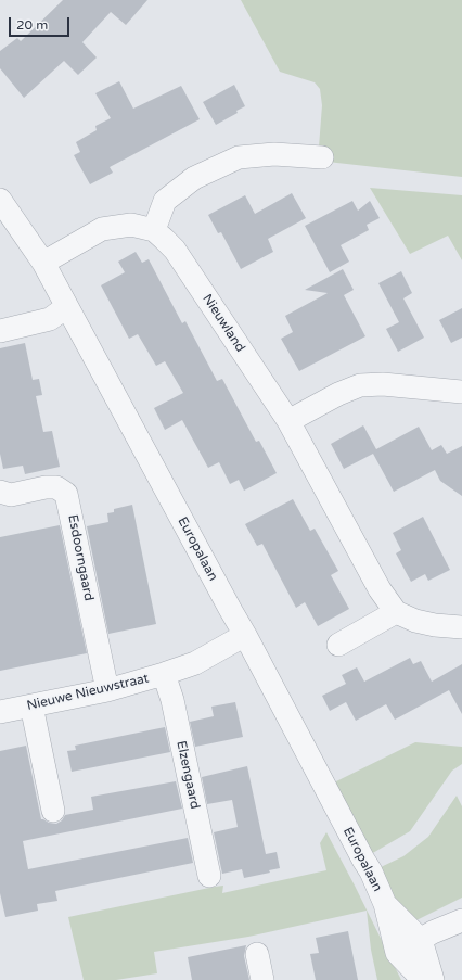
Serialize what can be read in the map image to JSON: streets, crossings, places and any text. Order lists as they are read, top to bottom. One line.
{"streets":{"street":["Nieuwland","Europalaan","Esdoorngaard","Nieuwe Nieuwstraat","Elzengaard"]},"crossings":[["Europalaan","Nieuwe Nieuwstraat"],["Esdoorngaard","Nieuwe Nieuwstraat"],["Nieuwe Nieuwstraat","Elzengaard"]],"scale_bar":"20 m"}
